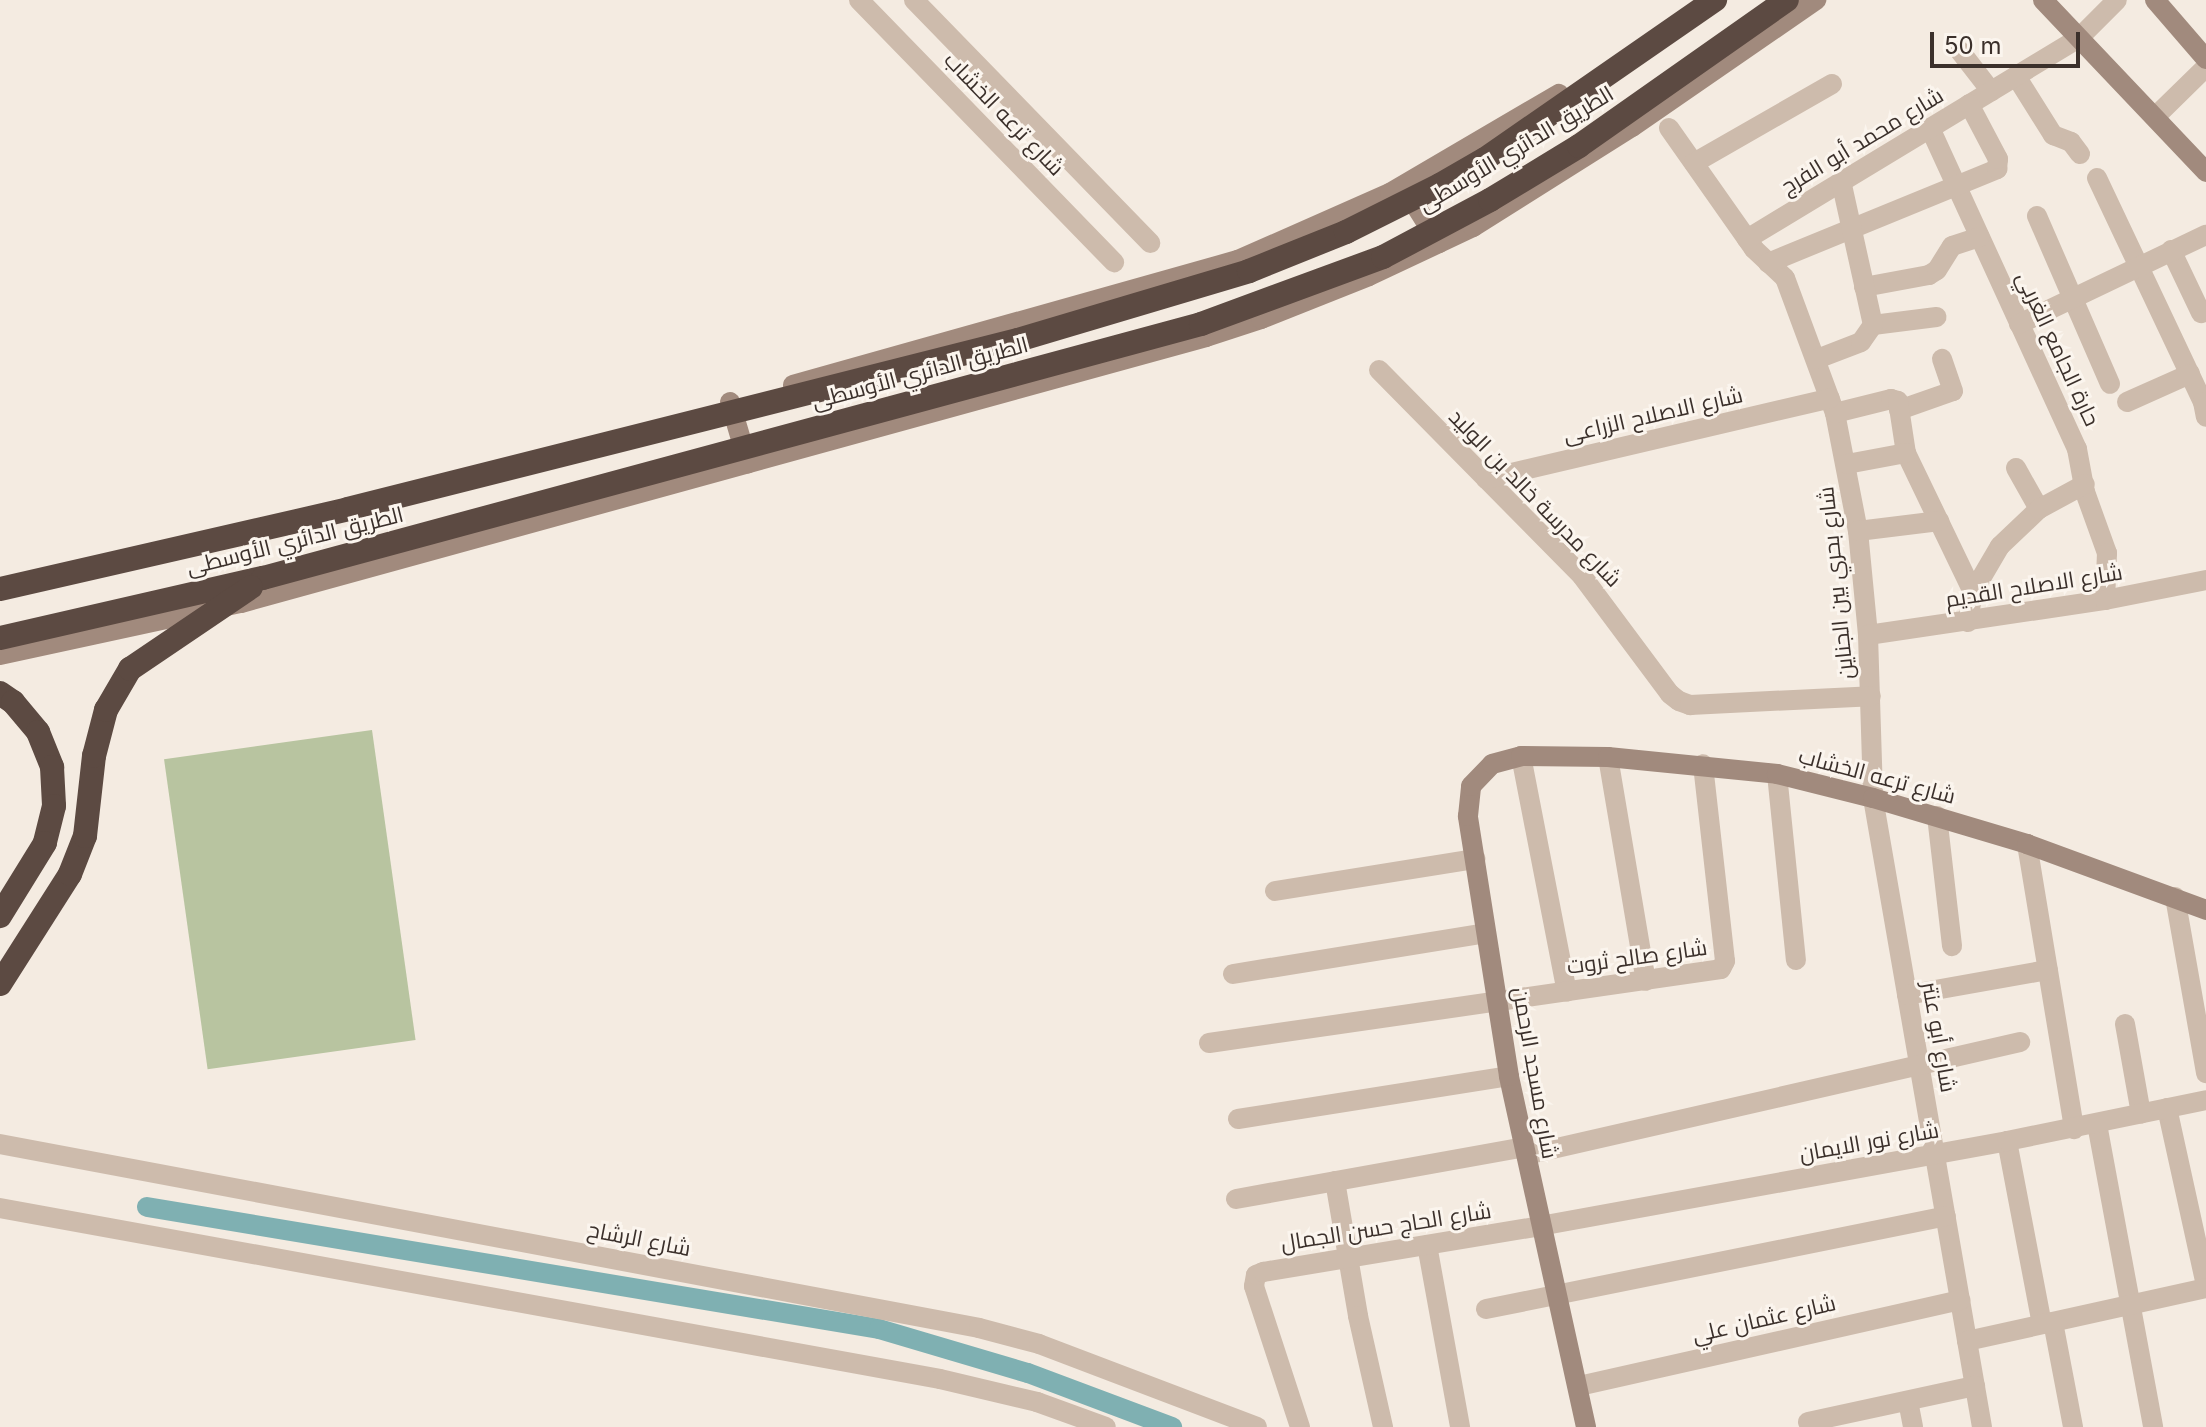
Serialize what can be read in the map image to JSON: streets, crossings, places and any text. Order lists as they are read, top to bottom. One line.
{"streets":{"highway":["الطريق الدائري الأوسطى"],"street":["شارع ترعه الخشاب","شارع محمد أبو الفرج","حارة الجامع الغربي","شارع الاصلاح الزراعى","شارع مدرسة خالد بن الوليد","شارع بحري بين الجناين","شارع الاصلاح القديم","شارع صالح ثروت","شارع أبو عنتر","شارع مسجد الرحمن","شارع نور الايمان","شارع الحاج حسن الجمال","شارع الرشاح","شارع عثمان علي"]},"crossings":[["شارع ترعه الخشاب","شارع بحري بين الجناين"],["شارع ترعه الخشاب","شارع صالح ثروت"],["شارع ترعه الخشاب","شارع أبو عنتر"],["شارع ترعه الخشاب","شارع مسجد الرحمن"],["شارع محمد أبو الفرج","حارة الجامع الغربي"],["شارع محمد أبو الفرج","شارع بحري بين الجناين"],["حارة الجامع الغربي","شارع الاصلاح القديم"],["شارع الاصلاح الزراعى","شارع مدرسة خالد بن الوليد"],["شارع الاصلاح الزراعى","شارع بحري بين الجناين"],["شارع مدرسة خالد بن الوليد","شارع بحري بين الجناين"],["شارع بحري بين الجناين","شارع الاصلاح القديم"],["شارع بحري بين الجناين","شارع أبو عنتر"],["شارع صالح ثروت","شارع مسجد الرحمن"],["شارع أبو عنتر","شارع نور الايمان"],["شارع أبو عنتر","شارع عثمان علي"],["شارع مسجد الرحمن","شارع نور الايمان"],["شارع مسجد الرحمن","شارع الحاج حسن الجمال"],["شارع مسجد الرحمن","شارع عثمان علي"],["شارع نور الايمان","شارع الحاج حسن الجمال"]],"scale_bar":"50 m"}
